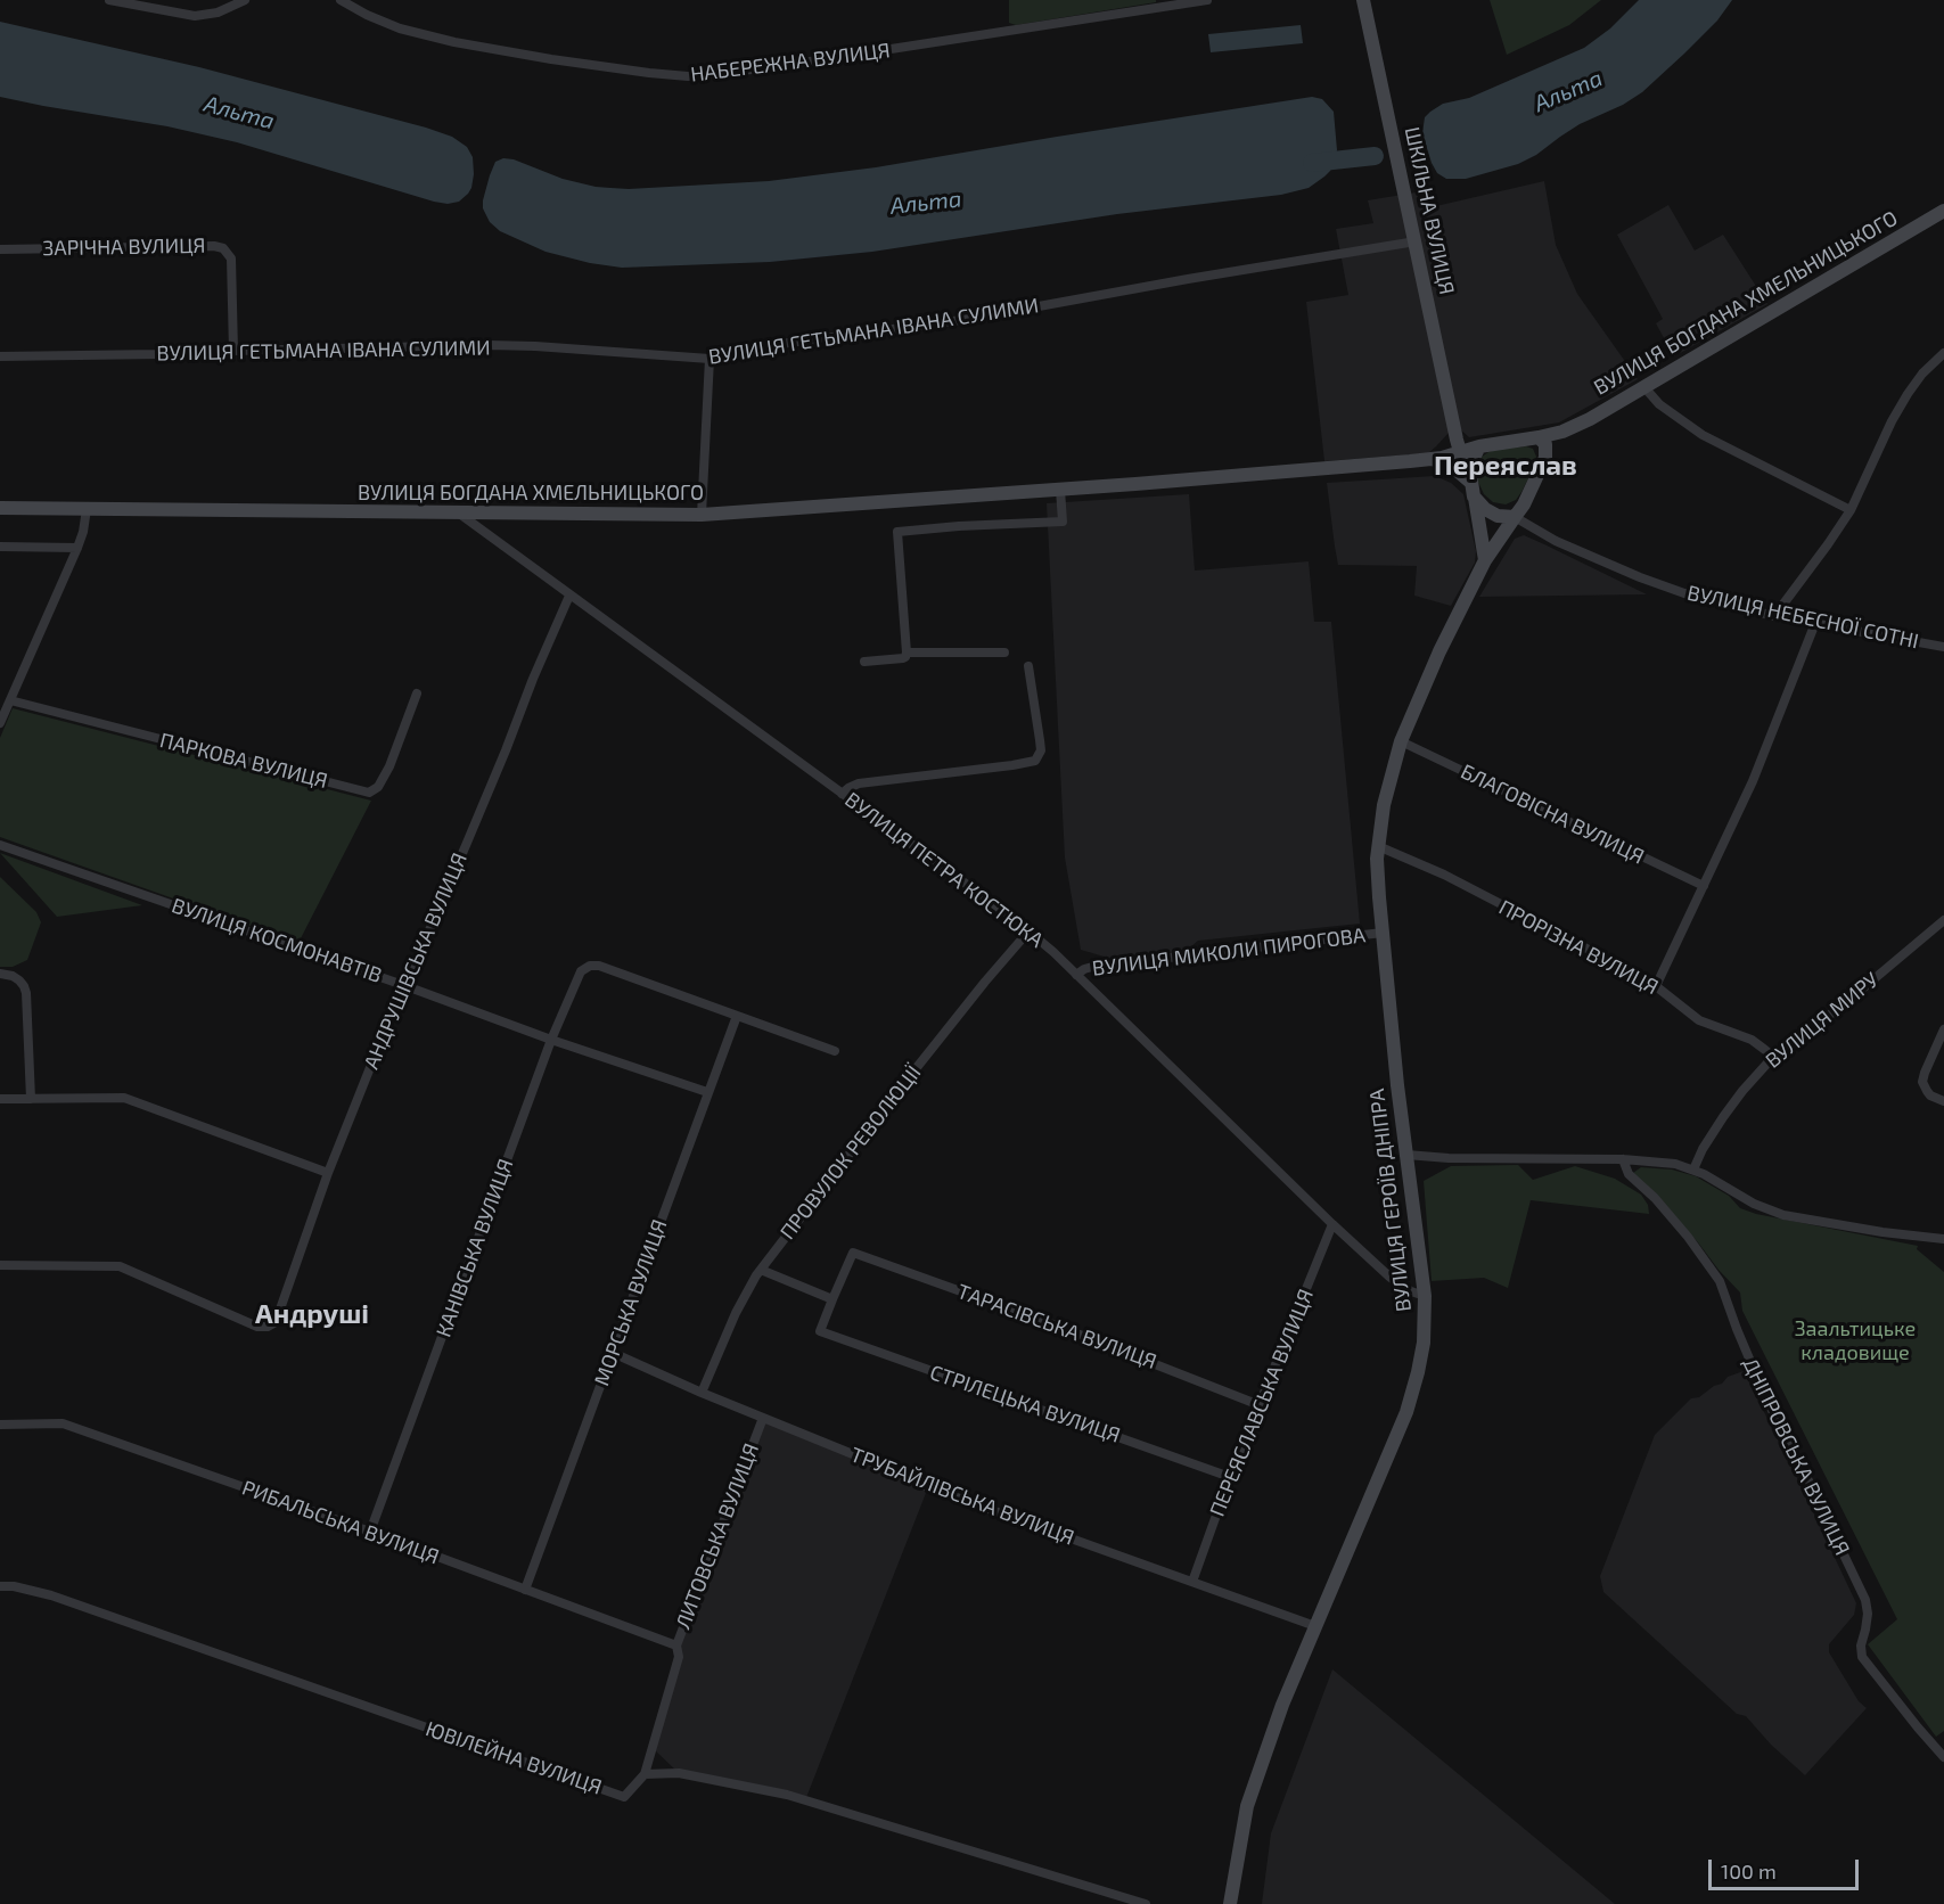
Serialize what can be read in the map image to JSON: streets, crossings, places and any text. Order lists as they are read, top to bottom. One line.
{"streets":{"main road":["ШКІЛЬНА ВУЛИЦЯ","ВУЛИЦЯ БОГДАНА ХМЕЛЬНИЦЬКОГО","ВУЛИЦЯ ГЕРОЇВ ДНІПРА"],"street":["НАБЕРЕЖНА ВУЛИЦЯ","ЗАРІЧНА ВУЛИЦЯ","ВУЛИЦЯ ГЕТЬМАНА ІВАНА СУЛИМИ","ВУЛИЦЯ НЕБЕСНОЇ СОТНІ","ПАРКОВА ВУЛИЦЯ","БЛАГОВІСНА ВУЛИЦЯ","ВУЛИЦЯ ПЕТРА КОСТЮКА","ВУЛИЦЯ КОСМОНАВТІВ","ПРОРІЗНА ВУЛИЦЯ","ВУЛИЦЯ МИКОЛИ ПИРОГОВА","АНДРУШІВСЬКА ВУЛИЦЯ","ВУЛИЦЯ МИРУ","ПРОВУЛОК РЕВОЛЮЦІЇ","КАНІВСЬКА ВУЛИЦЯ","МОРСЬКА ВУЛИЦЯ","ТАРАСІВСЬКА ВУЛИЦЯ","ПЕРЕЯСЛАВСЬКА ВУЛИЦЯ","СТРІЛЕЦЬКА ВУЛИЦЯ","ДНІПРОВСЬКА ВУЛИЦЯ","ТРУБАЙЛІВСЬКА ВУЛИЦЯ","РИБАЛЬСЬКА ВУЛИЦЯ","ЛИТОВСЬКА ВУЛИЦЯ","ЮВІЛЕЙНА ВУЛИЦЯ"]},"crossings":[["ШКІЛЬНА ВУЛИЦЯ","ВУЛИЦЯ БОГДАНА ХМЕЛЬНИЦЬКОГО"],["ШКІЛЬНА ВУЛИЦЯ","ВУЛИЦЯ ГЕТЬМАНА ІВАНА СУЛИМИ"],["ШКІЛЬНА ВУЛИЦЯ","ВУЛИЦЯ НЕБЕСНОЇ СОТНІ"],["ШКІЛЬНА ВУЛИЦЯ","ВУЛИЦЯ ГЕРОЇВ ДНІПРА"],["ЗАРІЧНА ВУЛИЦЯ","ВУЛИЦЯ ГЕТЬМАНА ІВАНА СУЛИМИ"],["ВУЛИЦЯ БОГДАНА ХМЕЛЬНИЦЬКОГО","ВУЛИЦЯ НЕБЕСНОЇ СОТНІ"],["ВУЛИЦЯ БОГДАНА ХМЕЛЬНИЦЬКОГО","ВУЛИЦЯ ПЕТРА КОСТЮКА"],["ВУЛИЦЯ БОГДАНА ХМЕЛЬНИЦЬКОГО","ВУЛИЦЯ ГЕРОЇВ ДНІПРА"],["ВУЛИЦЯ НЕБЕСНОЇ СОТНІ","ВУЛИЦЯ ГЕРОЇВ ДНІПРА"],["БЛАГОВІСНА ВУЛИЦЯ","ВУЛИЦЯ ГЕРОЇВ ДНІПРА"],["ВУЛИЦЯ ПЕТРА КОСТЮКА","ВУЛИЦЯ МИКОЛИ ПИРОГОВА"],["ВУЛИЦЯ ПЕТРА КОСТЮКА","АНДРУШІВСЬКА ВУЛИЦЯ"],["ВУЛИЦЯ ПЕТРА КОСТЮКА","ПРОВУЛОК РЕВОЛЮЦІЇ"],["ВУЛИЦЯ ПЕТРА КОСТЮКА","ВУЛИЦЯ ГЕРОЇВ ДНІПРА"],["ВУЛИЦЯ ПЕТРА КОСТЮКА","ПЕРЕЯСЛАВСЬКА ВУЛИЦЯ"],["ВУЛИЦЯ КОСМОНАВТІВ","АНДРУШІВСЬКА ВУЛИЦЯ"],["ВУЛИЦЯ КОСМОНАВТІВ","КАНІВСЬКА ВУЛИЦЯ"],["ВУЛИЦЯ КОСМОНАВТІВ","МОРСЬКА ВУЛИЦЯ"],["ПРОРІЗНА ВУЛИЦЯ","ВУЛИЦЯ МИРУ"],["ПРОРІЗНА ВУЛИЦЯ","ВУЛИЦЯ ГЕРОЇВ ДНІПРА"],["ВУЛИЦЯ МИКОЛИ ПИРОГОВА","ВУЛИЦЯ ГЕРОЇВ ДНІПРА"],["ПРОВУЛОК РЕВОЛЮЦІЇ","ТРУБАЙЛІВСЬКА ВУЛИЦЯ"],["ВУЛИЦЯ ГЕРОЇВ ДНІПРА","ТРУБАЙЛІВСЬКА ВУЛИЦЯ"],["КАНІВСЬКА ВУЛИЦЯ","МОРСЬКА ВУЛИЦЯ"],["КАНІВСЬКА ВУЛИЦЯ","РИБАЛЬСЬКА ВУЛИЦЯ"],["МОРСЬКА ВУЛИЦЯ","ТРУБАЙЛІВСЬКА ВУЛИЦЯ"],["МОРСЬКА ВУЛИЦЯ","РИБАЛЬСЬКА ВУЛИЦЯ"],["ТАРАСІВСЬКА ВУЛИЦЯ","ПЕРЕЯСЛАВСЬКА ВУЛИЦЯ"],["ТАРАСІВСЬКА ВУЛИЦЯ","СТРІЛЕЦЬКА ВУЛИЦЯ"],["ПЕРЕЯСЛАВСЬКА ВУЛИЦЯ","СТРІЛЕЦЬКА ВУЛИЦЯ"],["ПЕРЕЯСЛАВСЬКА ВУЛИЦЯ","ТРУБАЙЛІВСЬКА ВУЛИЦЯ"],["ТРУБАЙЛІВСЬКА ВУЛИЦЯ","ЛИТОВСЬКА ВУЛИЦЯ"],["РИБАЛЬСЬКА ВУЛИЦЯ","ЛИТОВСЬКА ВУЛИЦЯ"],["ЛИТОВСЬКА ВУЛИЦЯ","ЮВІЛЕЙНА ВУЛИЦЯ"]],"districts":["Переяслав","Андруші"],"water":["Альта"],"parks":["Заальтицьке кладовище"],"scale_bar":"100 m"}
